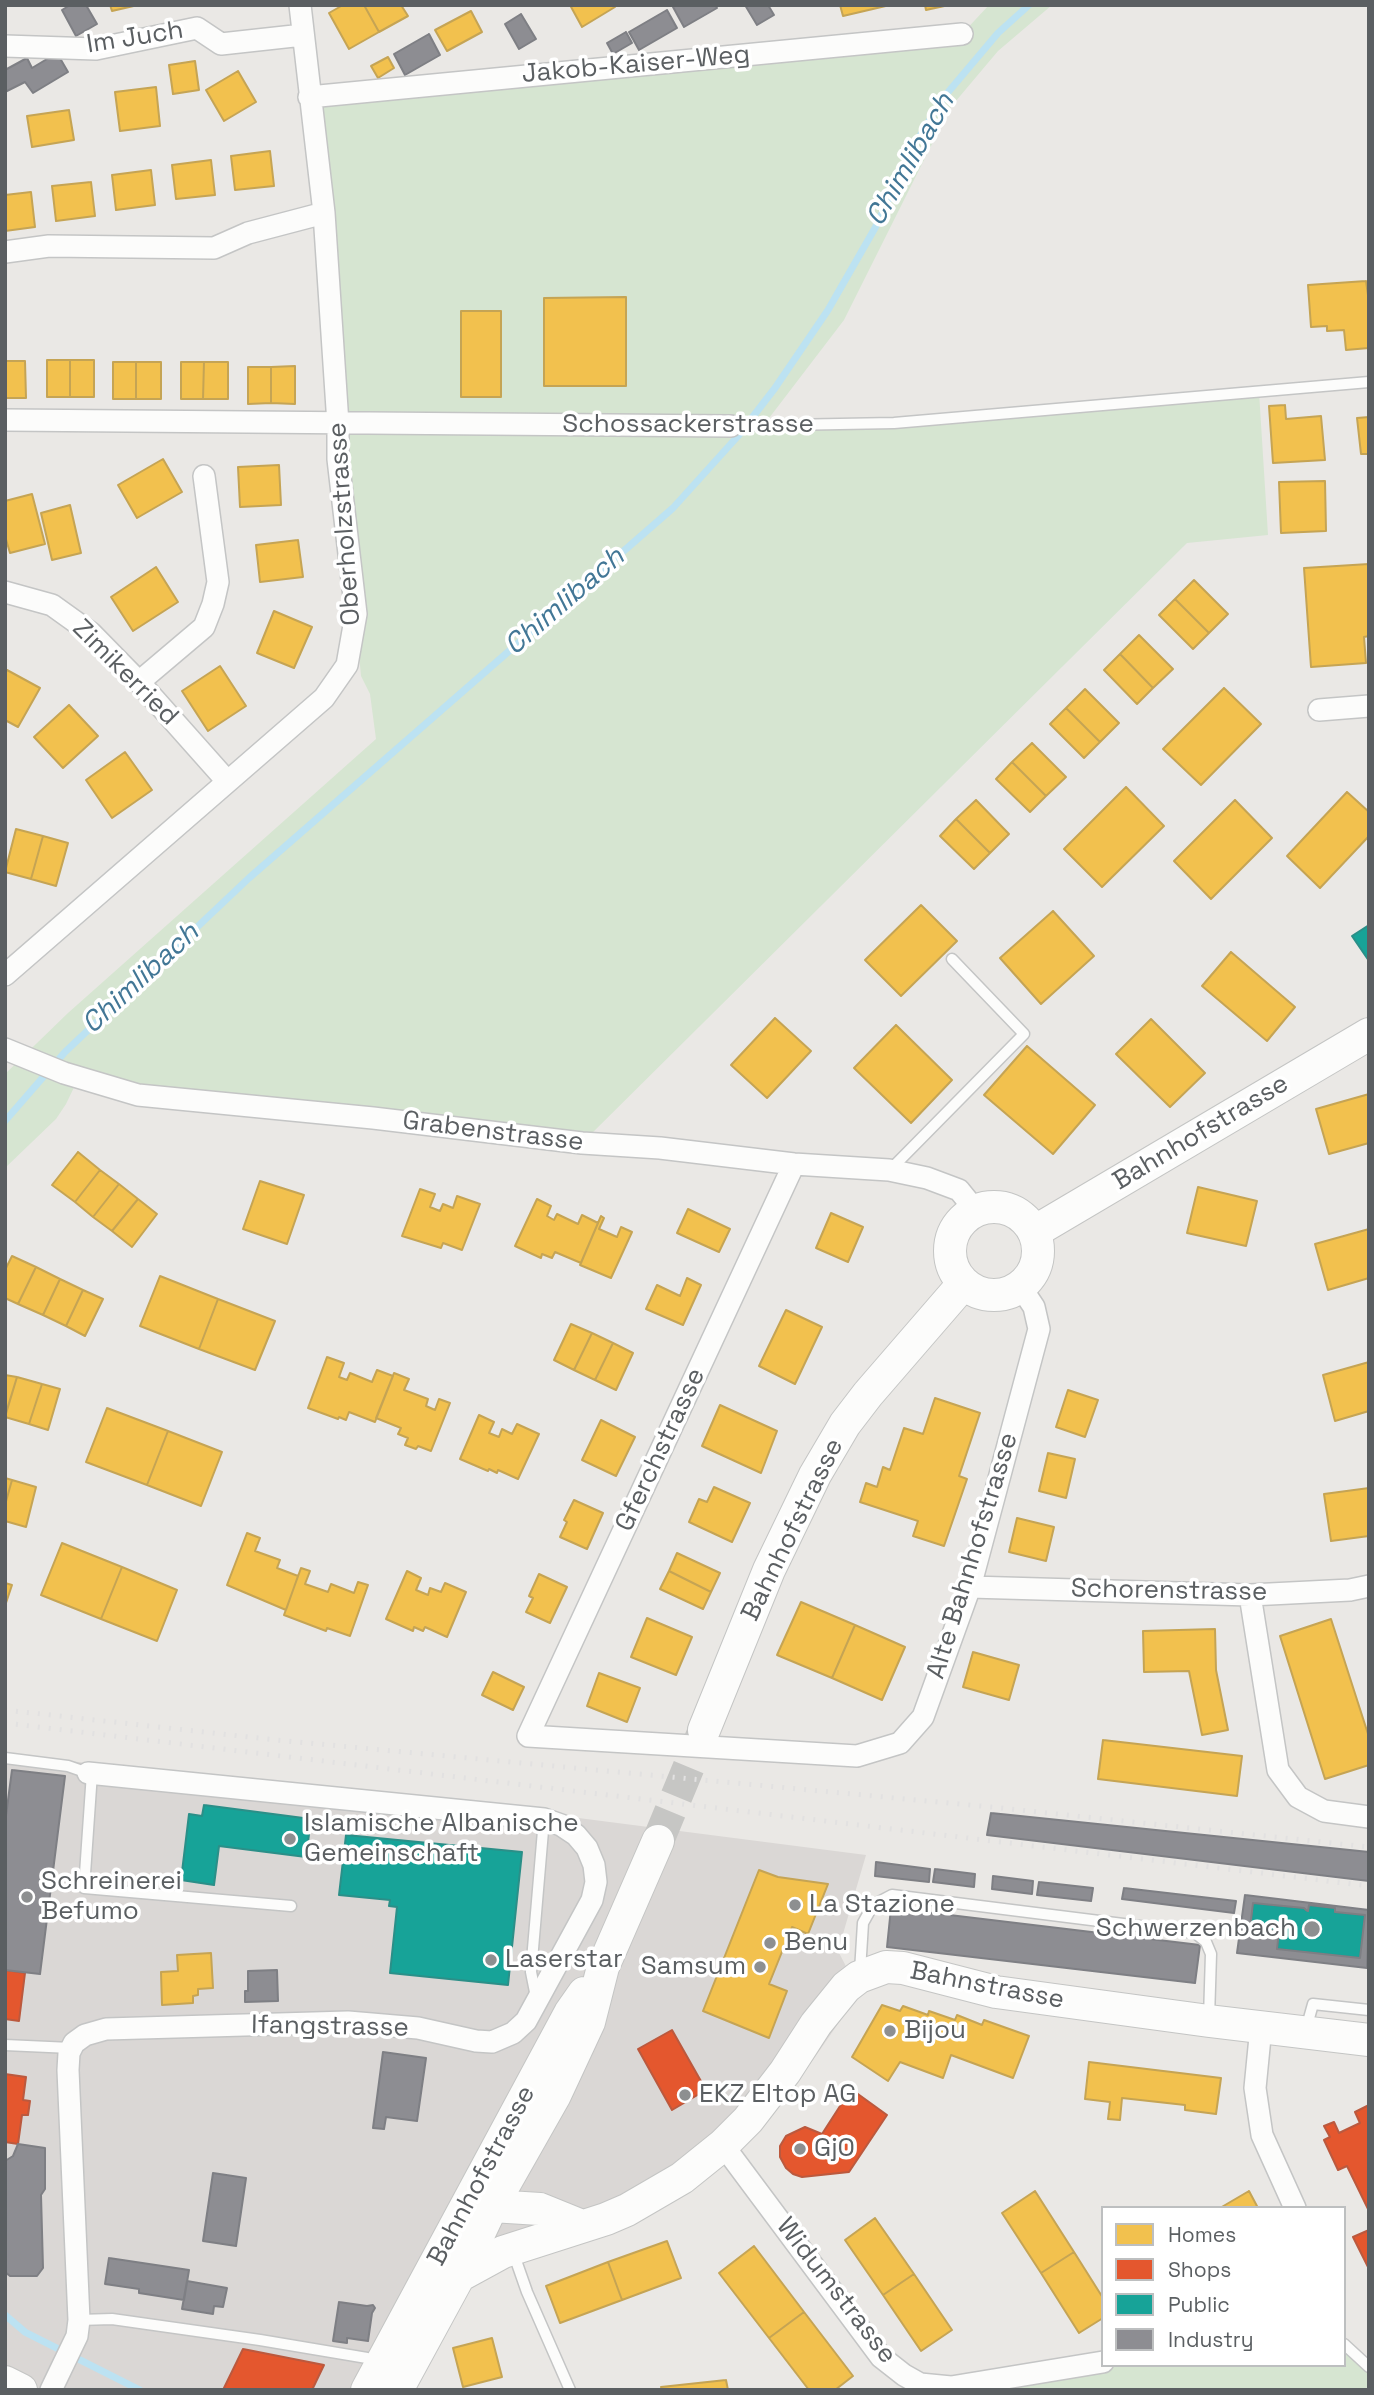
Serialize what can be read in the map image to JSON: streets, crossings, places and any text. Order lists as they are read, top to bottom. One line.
{"streets":{"main road":["Bahnhofstrasse","Bahnstrasse"],"street":["Im Juch","Jakob-Kaiser-Weg","Schossackerstrasse","Oberholzstrasse","Zimikerried","Grabenstrasse","Gferchstrasse","Alte Bahnhofstrasse","Schorenstrasse","Ifangstrasse","Widumstrasse"]},"crossings":[["Im Juch","Oberholzstrasse"],["Jakob-Kaiser-Weg","Oberholzstrasse"],["Schossackerstrasse","Oberholzstrasse"],["Oberholzstrasse","Zimikerried"],["Grabenstrasse","Bahnhofstrasse"],["Grabenstrasse","Gferchstrasse"],["Grabenstrasse","Alte Bahnhofstrasse"],["Bahnhofstrasse","Alte Bahnhofstrasse"],["Bahnhofstrasse","Bahnstrasse"],["Gferchstrasse","Alte Bahnhofstrasse"],["Alte Bahnhofstrasse","Schorenstrasse"],["Bahnstrasse","Widumstrasse"]],"water":["Chimlibach"],"places":["Islamische Albanische Gemeinschaft","Schreinerei Befumo","La Stazione","Schwerzenbach","Benu","Laserstar","Samsum","Bijou","EKZ Eltop AG","GjO"],"legend":["Homes","Shops","Public","Industry"]}
